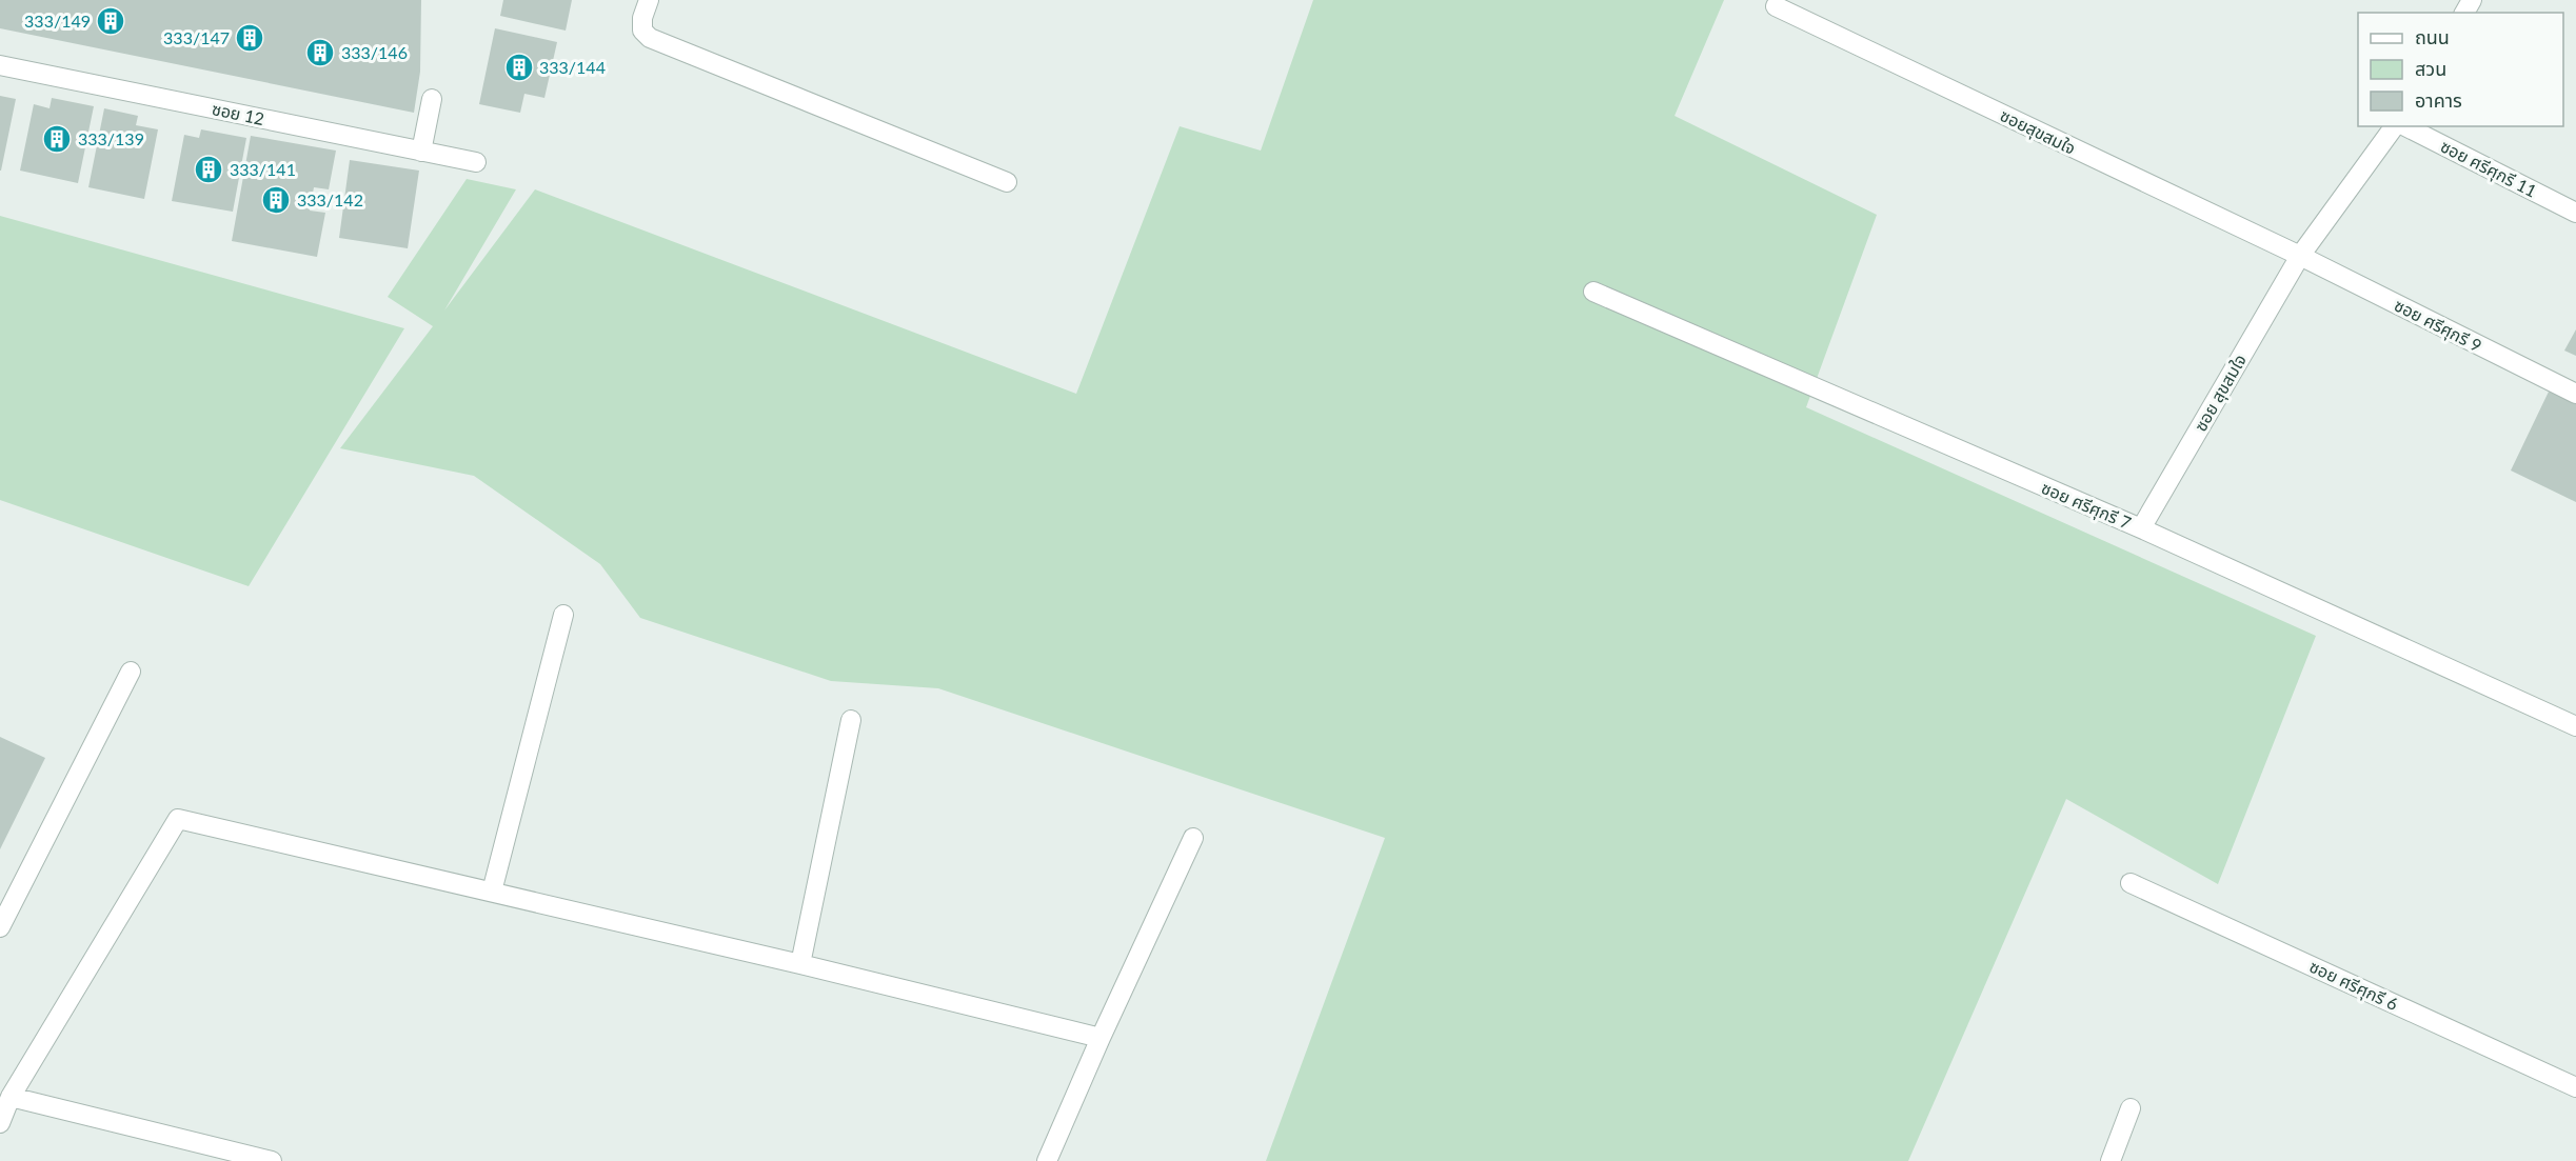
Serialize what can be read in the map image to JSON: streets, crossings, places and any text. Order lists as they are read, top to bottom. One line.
{"streets":{"street":["ซอย 12","ซอยสุขสมใจ","ซอย ศรีศุกรี 11","ซอย ศรีศุกรี 9","ซอย สุขสมใจ","ซอย ศรีศุกรี 7","ซอย ศรีศุกรี 6"]},"crossings":[["ซอยสุขสมใจ","ซอย ศรีศุกรี 9"],["ซอยสุขสมใจ","ซอย สุขสมใจ"],["ซอย ศรีศุกรี 9","ซอย สุขสมใจ"],["ซอย สุขสมใจ","ซอย ศรีศุกรี 7"]],"places":{"building":["333/149","333/147","333/146","333/144","333/139","333/141","333/142"]},"legend":["ถนน","สวน","อาคาร"]}
